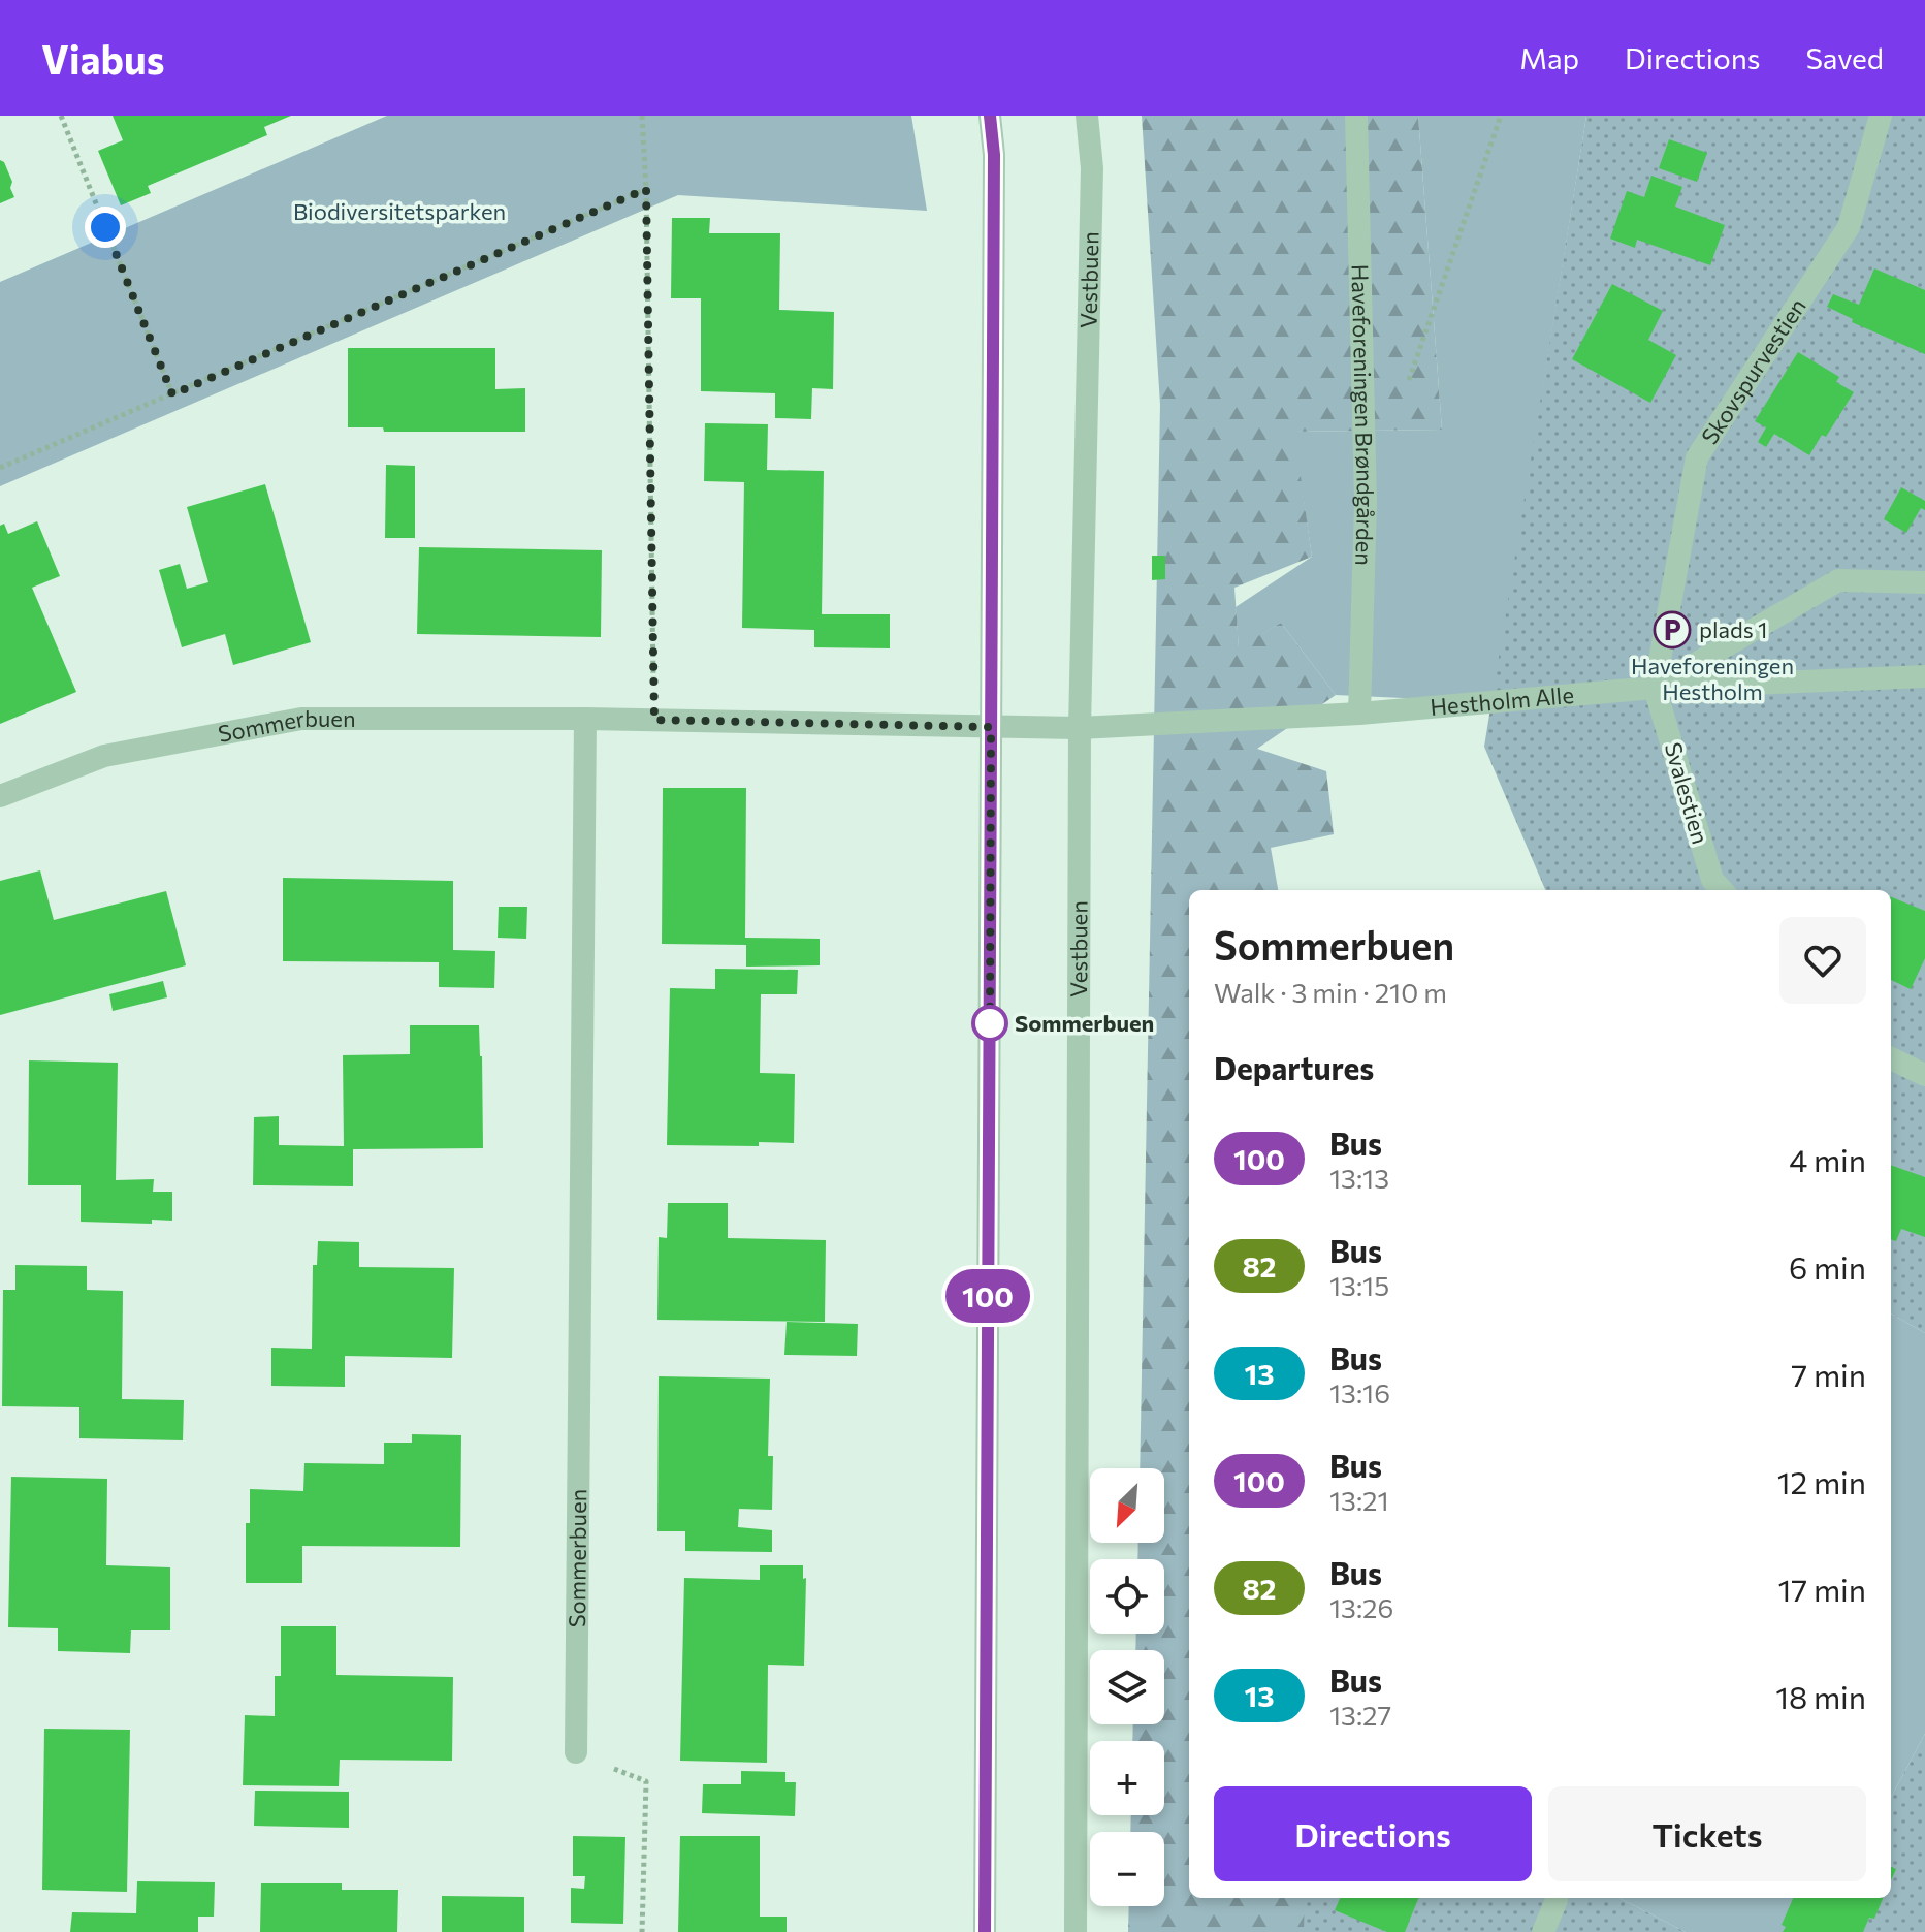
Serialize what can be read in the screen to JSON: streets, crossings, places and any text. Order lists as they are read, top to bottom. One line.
{"streets":{"street":["Vestbuen","Skovspurvestien","Haveforeningen Brøndgården","Hestholm Alle","Sommerbuen","Svalestien"]},"crossings":[["Vestbuen","Hestholm Alle"],["Vestbuen","Sommerbuen"],["Skovspurvestien","Hestholm Alle"],["Skovspurvestien","Svalestien"],["Haveforeningen Brøndgården","Hestholm Alle"],["Hestholm Alle","Sommerbuen"],["Hestholm Alle","Svalestien"]],"parks":["Biodiversitetsparken","Haveforeningen Hestholm"],"places":{"parking":["plads 1"],"other":["Sommerbuen"]},"lines":["bus line 100"],"north":"bottom left","page":{"header":"Viabus","nav":["Map","Directions","Saved"],"on_map":"100","heading":[["Sommerbuen","Walk · 3 min · 210 m"],"Departures"],"list":[{"mark":"100","name":"Bus","note":"13:13","value":"4 min"},{"mark":"82","name":"Bus","note":"13:15","value":"6 min"},{"mark":"13","name":"Bus","note":"13:16","value":"7 min"},{"mark":"100","name":"Bus","note":"13:21","value":"12 min"},{"mark":"82","name":"Bus","note":"13:26","value":"17 min"},{"mark":"13","name":"Bus","note":"13:27","value":"18 min"}],"map_buttons":["+","−"],"buttons":["Directions","Tickets"]}}
